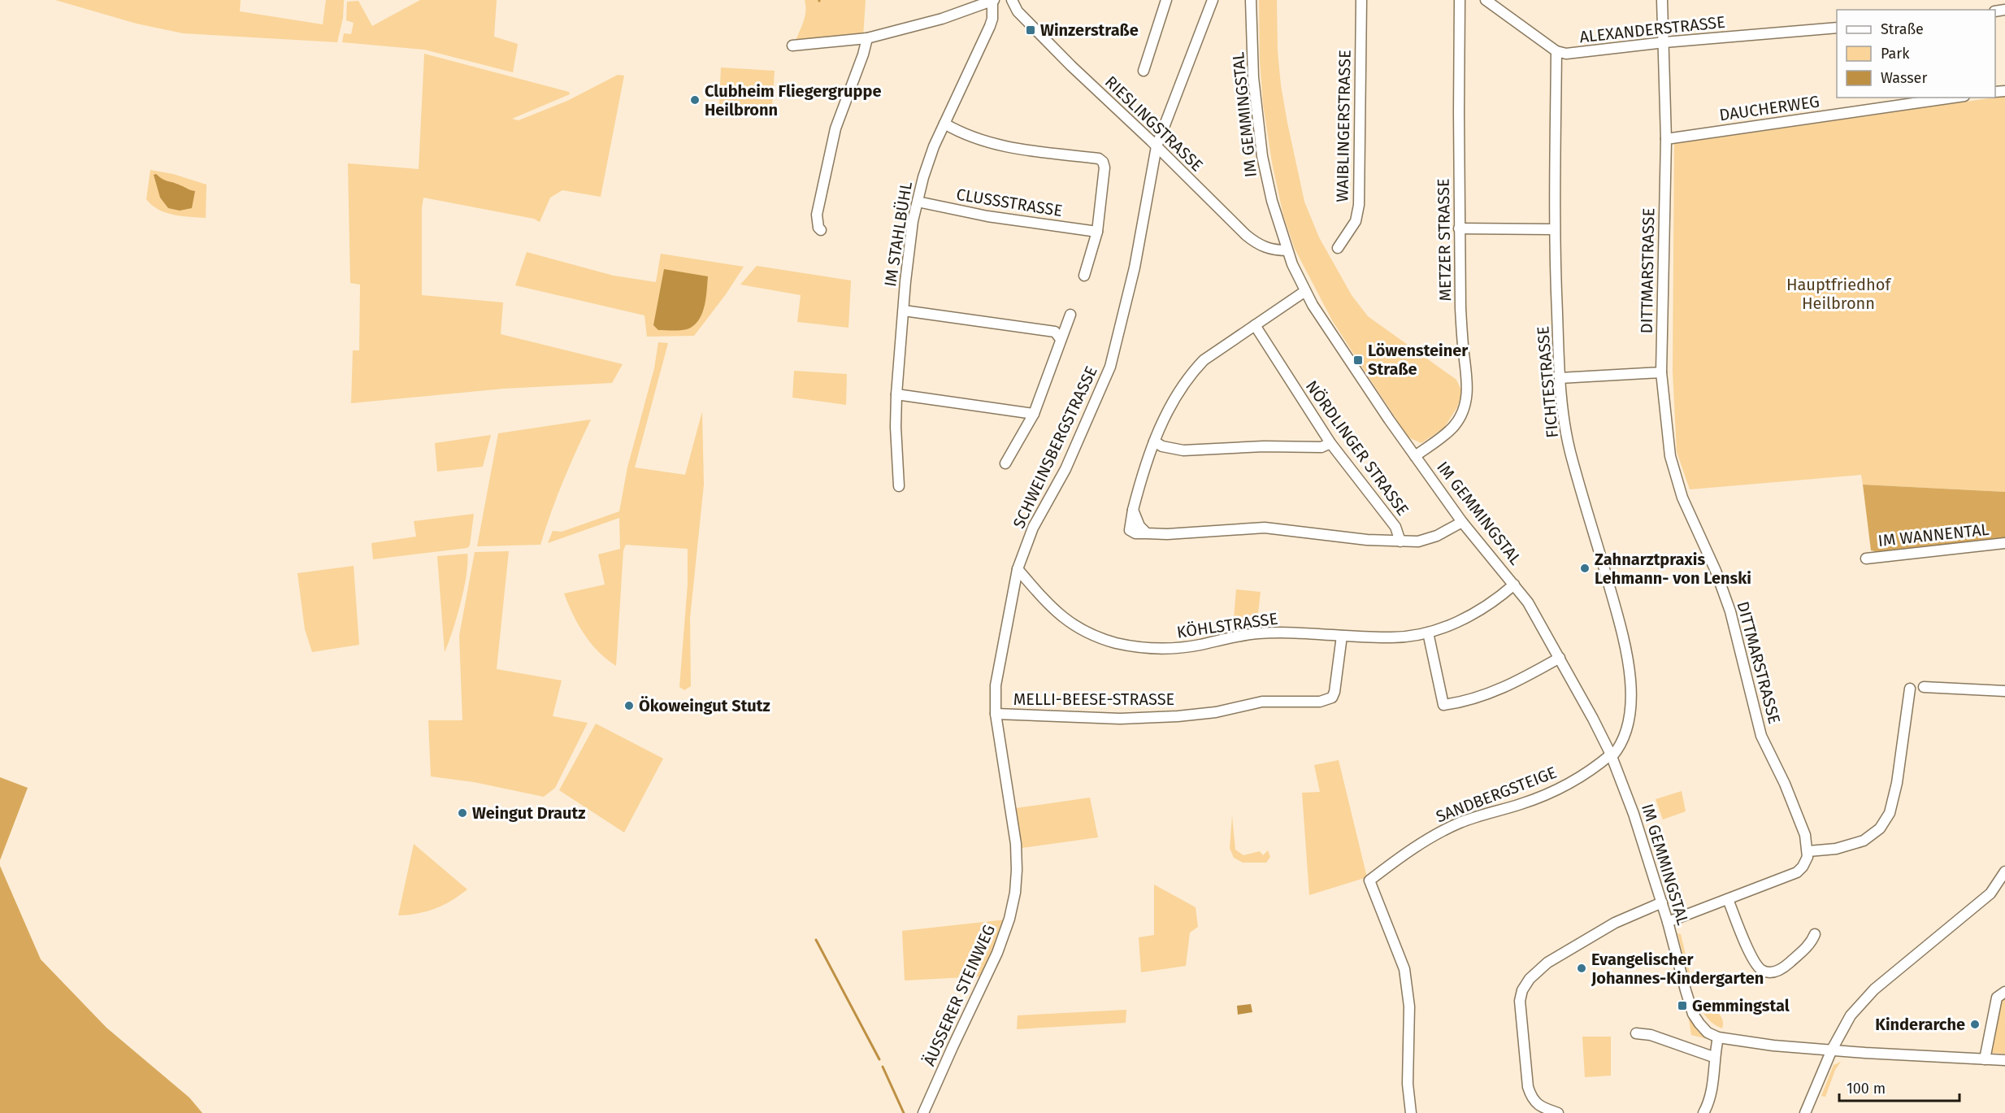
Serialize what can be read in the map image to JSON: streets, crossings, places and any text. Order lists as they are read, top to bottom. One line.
{"streets":{"street":["ALEXANDERSTRASSE","DAUCHERWEG","IM GEMMINGSTAL","RIESLINGSTRASSE","WAIBLINGERSTRASSE","CLUSSSTRASSE","IM STAHLBÜHL","METZER STRASSE","DITTMARSTRASSE","FICHTESTRASSE","SCHWEINSBERGSTRASSE","NÖRDLINGER STRASSE","IM WANNENTAL","KÖHLSTRASSE","MELLI-BEESE-STRASSE","SANDBERGSTEIGE","ÄUSSERER STEINWEG"]},"crossings":[["ALEXANDERSTRASSE","DITTMARSTRASSE"],["ALEXANDERSTRASSE","FICHTESTRASSE"],["DAUCHERWEG","DITTMARSTRASSE"],["IM GEMMINGSTAL","RIESLINGSTRASSE"],["IM GEMMINGSTAL","METZER STRASSE"],["IM GEMMINGSTAL","FICHTESTRASSE"],["IM GEMMINGSTAL","KÖHLSTRASSE"],["IM GEMMINGSTAL","SANDBERGSTEIGE"],["RIESLINGSTRASSE","SCHWEINSBERGSTRASSE"],["CLUSSSTRASSE","IM STAHLBÜHL"],["FICHTESTRASSE","SANDBERGSTEIGE"],["SCHWEINSBERGSTRASSE","KÖHLSTRASSE"],["SCHWEINSBERGSTRASSE","MELLI-BEESE-STRASSE"],["SCHWEINSBERGSTRASSE","ÄUSSERER STEINWEG"],["KÖHLSTRASSE","MELLI-BEESE-STRASSE"],["MELLI-BEESE-STRASSE","ÄUSSERER STEINWEG"]],"parks":["Hauptfriedhof Heilbronn"],"places":{"transit":["Winzerstraße","Löwensteiner Straße","Gemmingstal"],"other":["Clubheim Fliegergruppe Heilbronn","Zahnarztpraxis Lehmann- von Lenski","Ökoweingut Stutz","Weingut Drautz","Evangelischer Johannes-Kindergarten","Kinderarche"]},"legend":["Straße","Park","Wasser"],"scale_bar":"100 m"}
